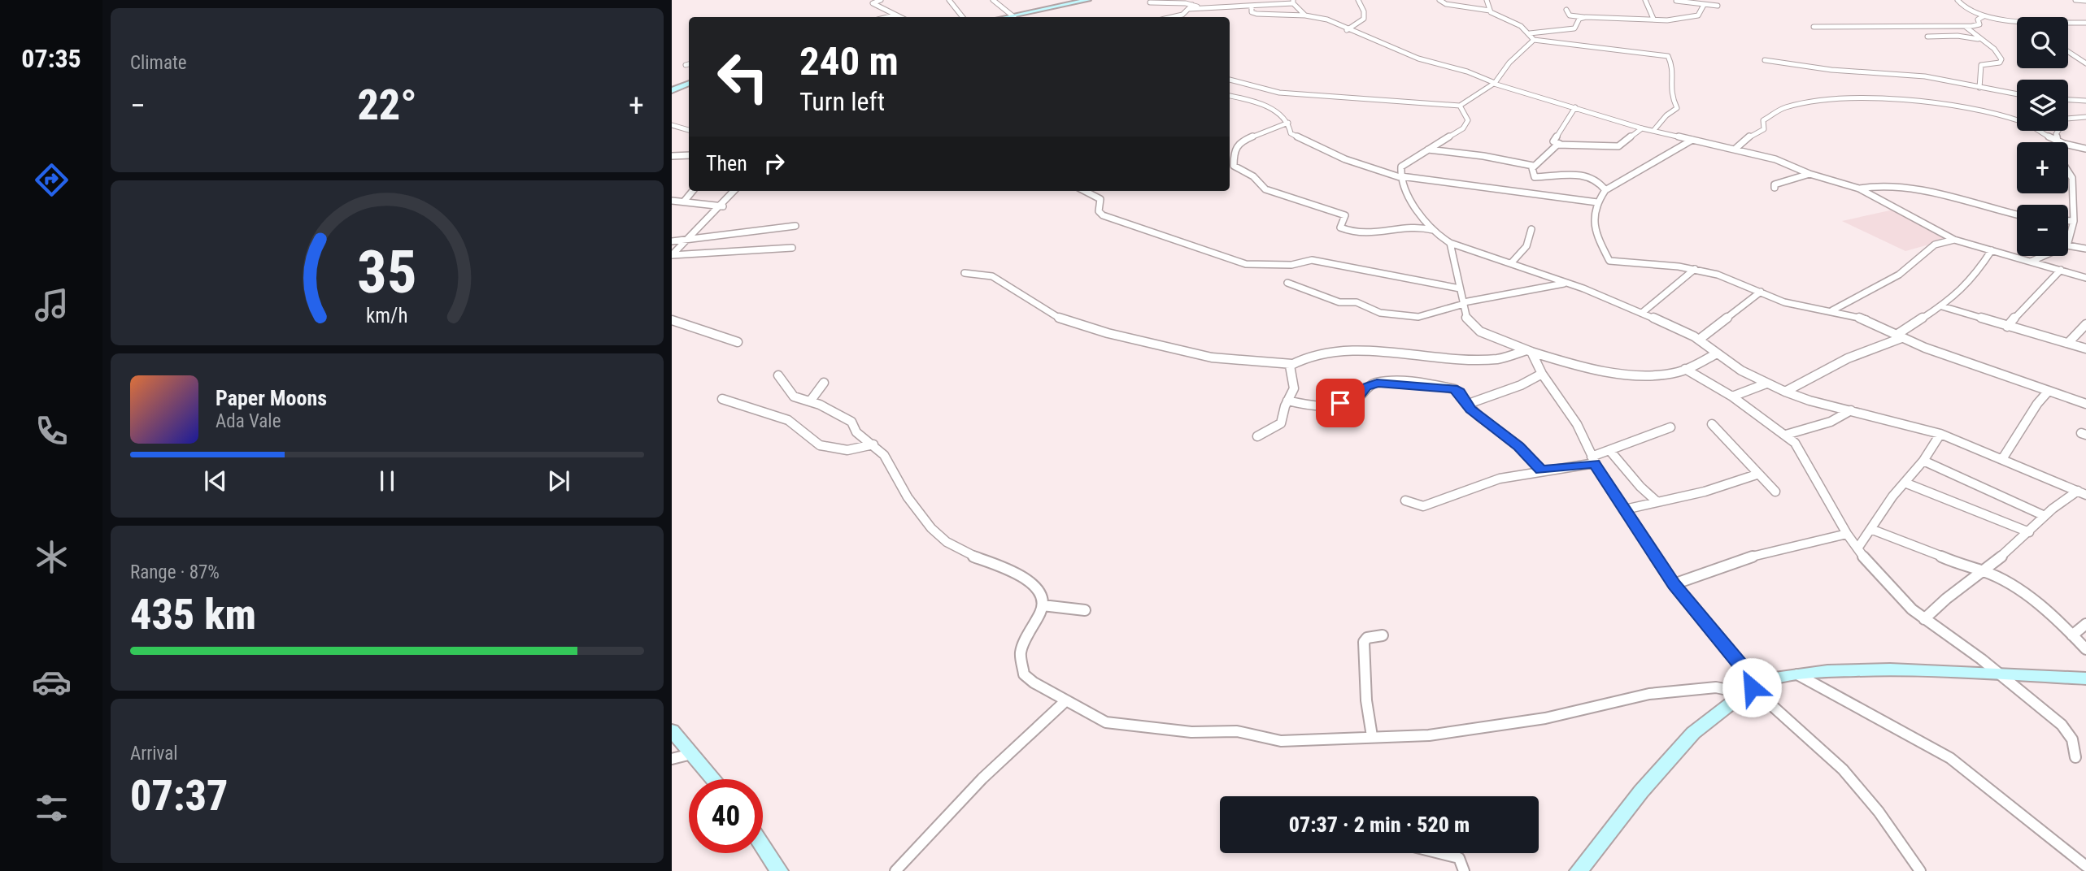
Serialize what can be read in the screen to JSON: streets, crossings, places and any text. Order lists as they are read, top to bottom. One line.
{"page":{"tabs":"07:35","tile":["Climate",["Range · 87%","435 km"],["Arrival","07:37"]],"map_buttons":["+","−"],"turn":["240 m","Turn left"],"heat":["−","22°","+"],"then":"Then","song":["Paper Moons","Ada Vale"],"limit":"40","trip":"07:37 · 2 min · 520 m","gauge":["35","km/h"]}}
